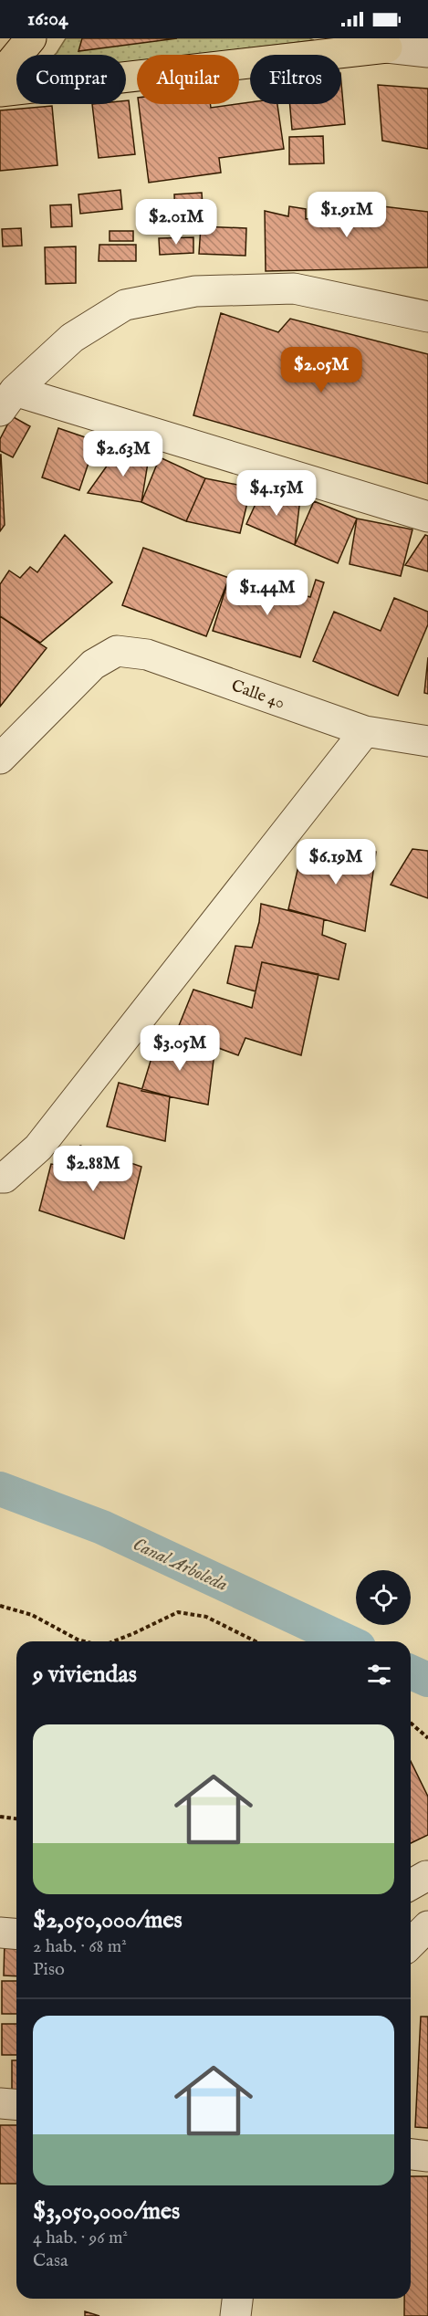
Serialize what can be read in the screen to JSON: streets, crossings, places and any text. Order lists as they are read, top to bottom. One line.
{"streets":{"street":["Calle 40"]},"water":["Canal Arboleda"],"page":{"status":"16:04","chip":["Comprar","Alquilar","Filtros"],"price":["$1.91M","$2.01M","$2.05M","$2.63M","$4.15M","$1.44M","$6.19M","$3.05M","$2.88M"],"heading":"9 viviendas","list":[{"name":"$2,050,000/mes","note":"2 hab. · 68 m² · Piso"},{"name":"$3,050,000/mes","note":"4 hab. · 96 m² · Casa"}]}}
